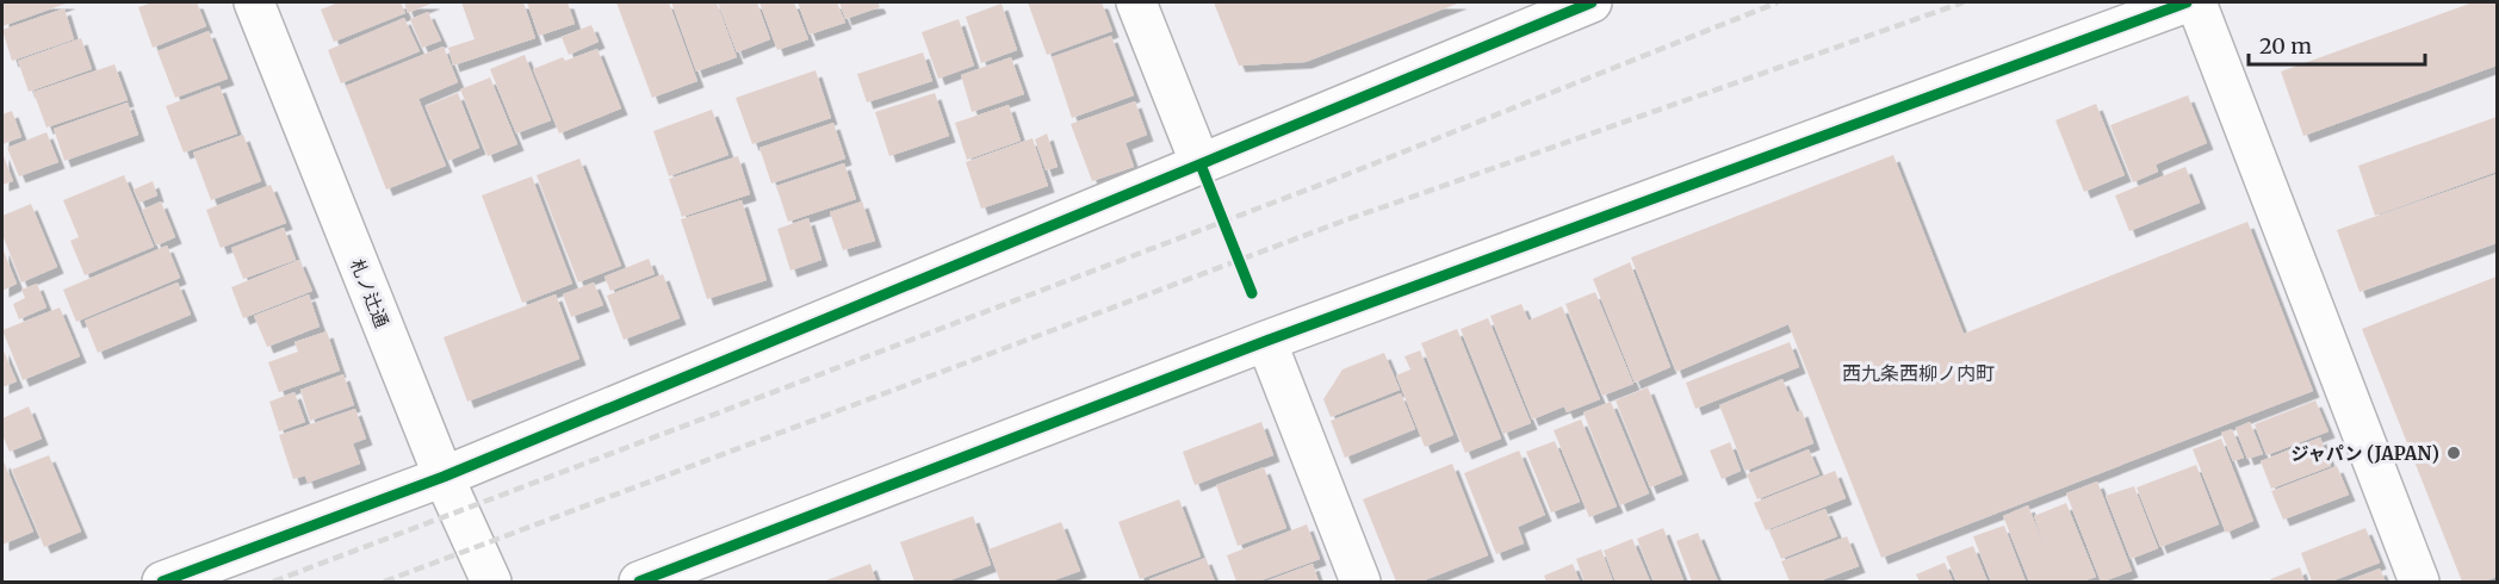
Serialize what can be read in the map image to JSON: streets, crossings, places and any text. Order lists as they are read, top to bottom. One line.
{"streets":{"street":["札ノ辻通"]},"districts":["西九条西柳ノ内町"],"places":["ジャパン (JAPAN)"],"scale_bar":"20 m"}
